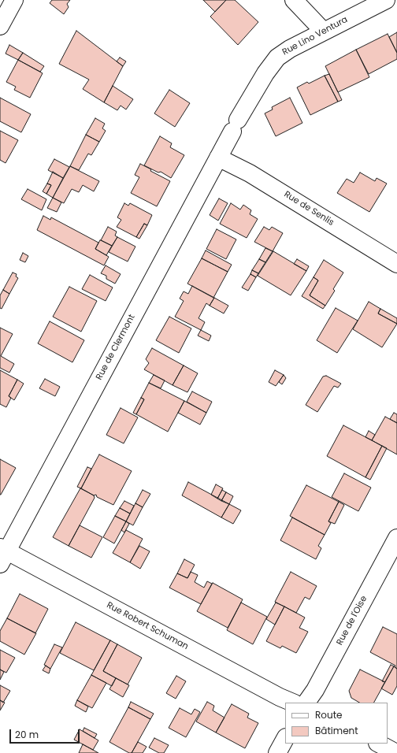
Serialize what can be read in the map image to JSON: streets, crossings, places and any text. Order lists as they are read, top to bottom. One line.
{"streets":{"street":["Rue Lino Ventura","Rue de Senlis","Rue de Clermont","Rue de l'Oise","Rue Robert Schuman"]},"crossings":[["Rue Lino Ventura","Rue de Clermont"],["Rue de Senlis","Rue de Clermont"],["Rue de Clermont","Rue Robert Schuman"]],"legend":["Route","Bâtiment"],"scale_bar":"20 m"}
